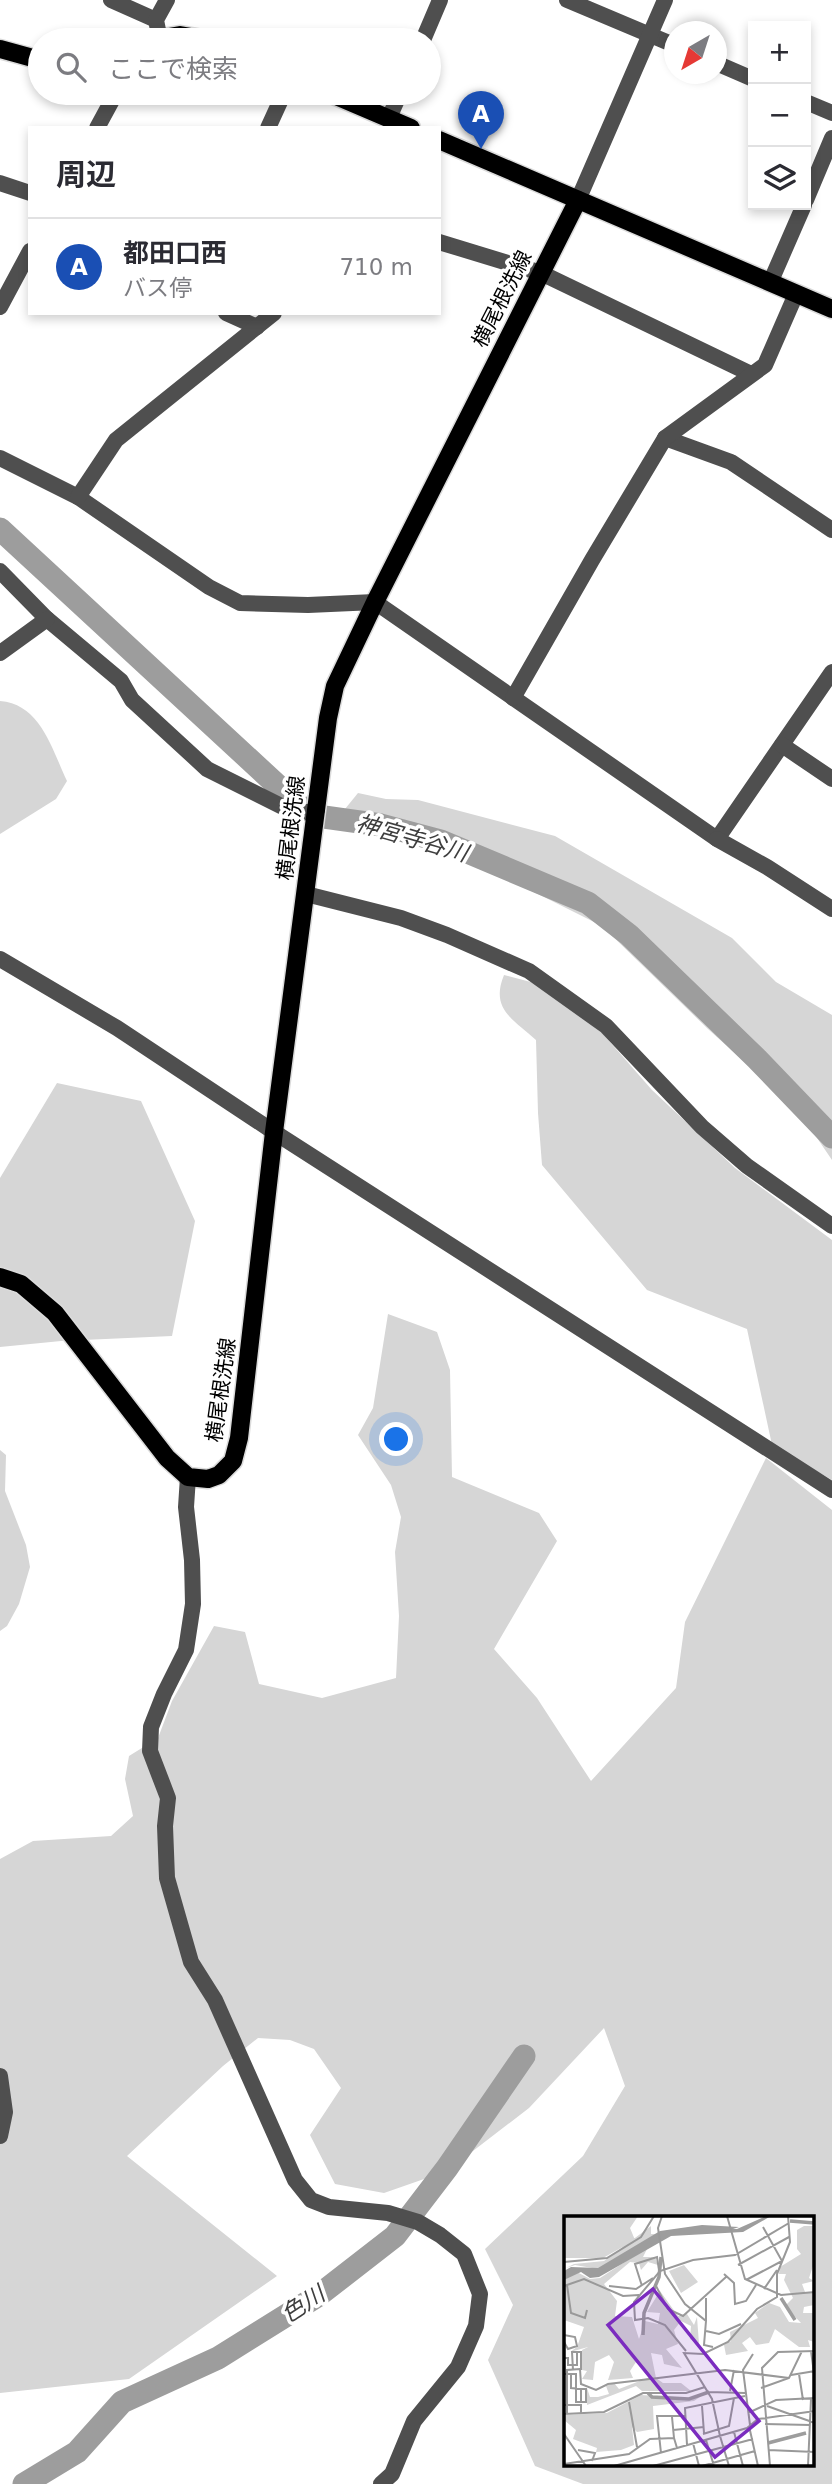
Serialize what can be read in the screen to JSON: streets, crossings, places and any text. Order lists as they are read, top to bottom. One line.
{"streets":{"main road":["横尾根洗線"]},"water":["神宮寺谷川","色川"],"north":"bottom left","page":{"map_buttons":["+","−"],"search":"ここで検索","pins":"A","heading":"周辺","list":[{"mark":"A","name":"都田口西","note":"バス停","value":"710 m"}]}}
